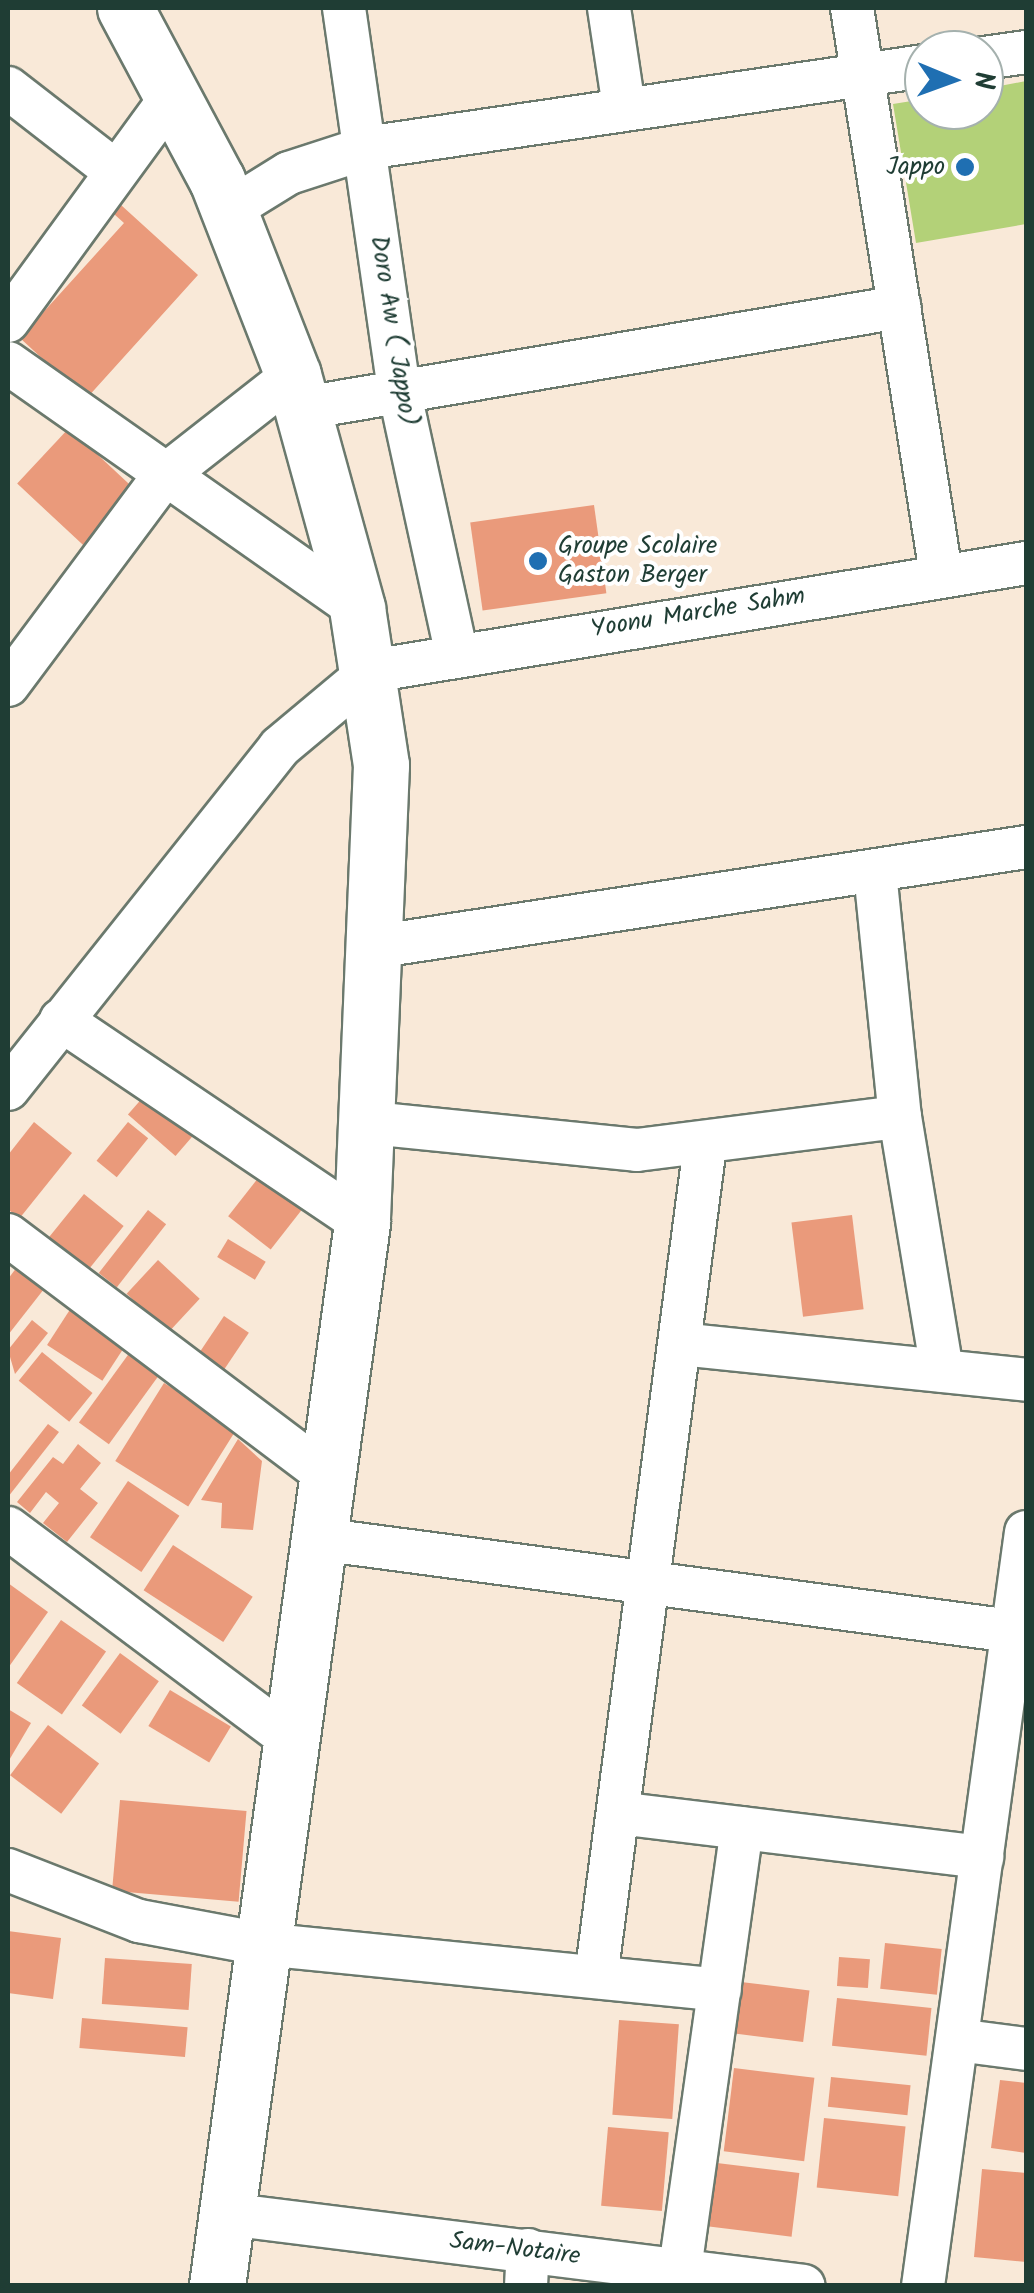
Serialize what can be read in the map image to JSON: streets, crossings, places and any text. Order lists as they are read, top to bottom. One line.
{"streets":{"street":["Doro Aw ( Jappo)","Yoonu Marche Sahm","Sam-Notaire"]},"crossings":[["Doro Aw ( Jappo)","Yoonu Marche Sahm"]],"places":["Jappo","Groupe Scolaire Gaston Berger"],"north":"right"}
